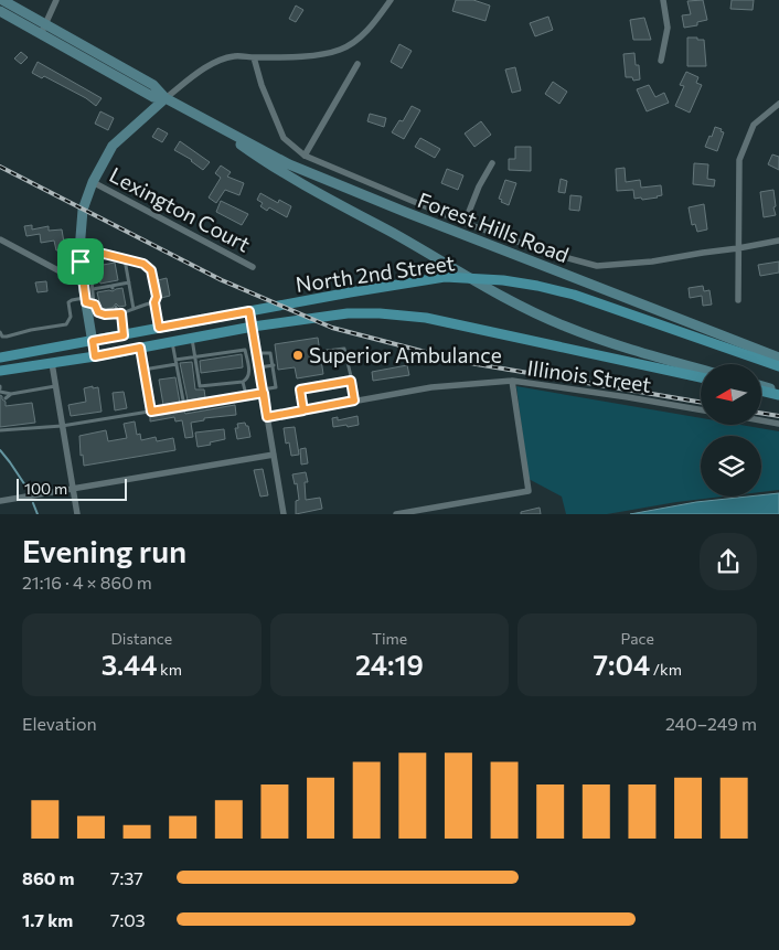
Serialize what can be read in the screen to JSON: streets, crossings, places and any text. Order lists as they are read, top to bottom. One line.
{"streets":{"main road":["North 2nd Street"],"street":["Lexington Court","Forest Hills Road","Illinois Street"]},"places":["Superior Ambulance"],"scale_bar":"100 m","north":"left","page":{"scale":"100 m","heading":["Evening run","21:16 · 4 × 860 m"],"stats":[["Distance","3.44 km"],["Time","24:19"],["Pace","7:04 /km"]],"chart":["Elevation","240–249 m"],"list":[{"name":"860 m","note":"7:37"},{"name":"1.7 km","note":"7:03"}]}}
